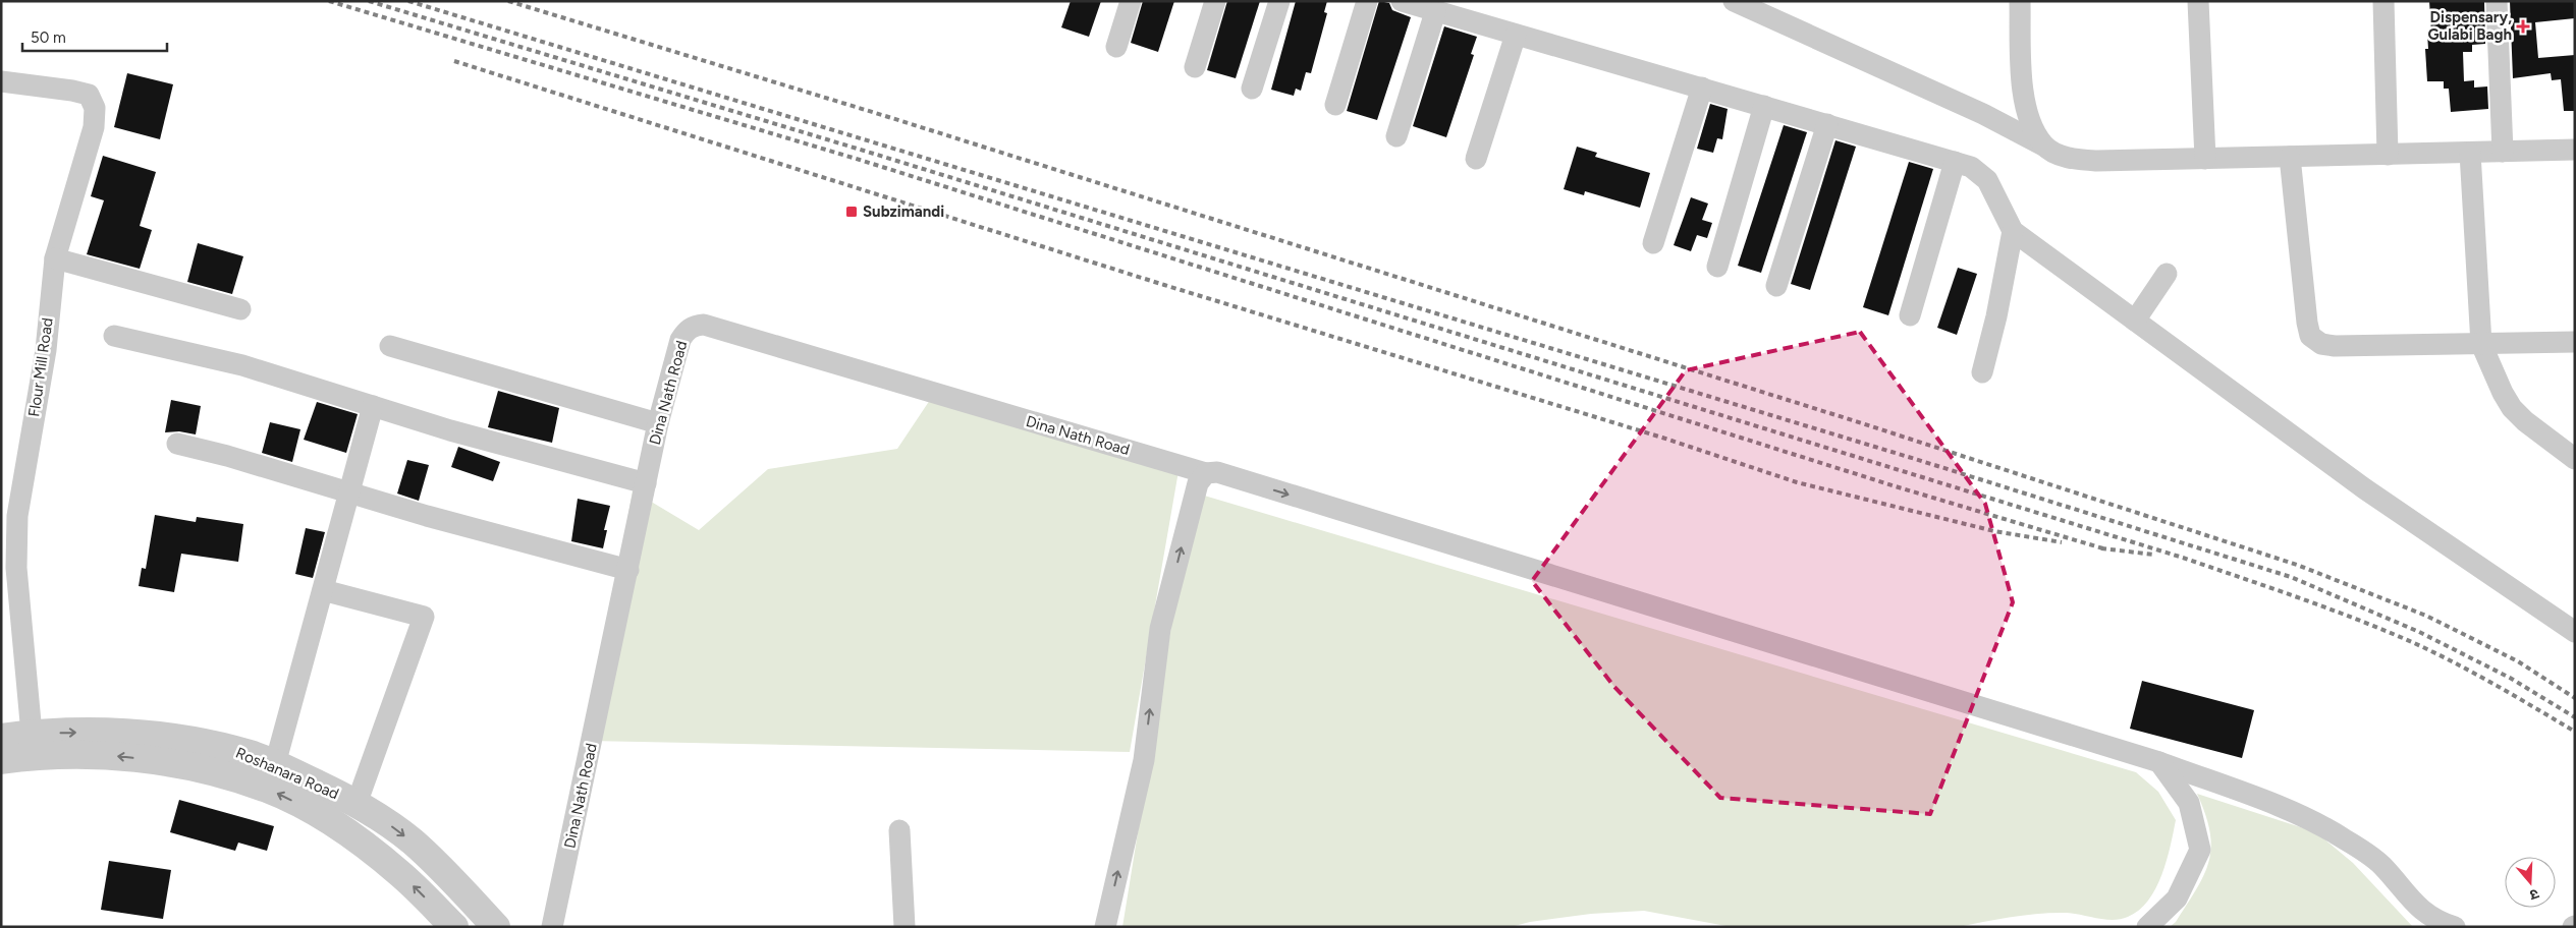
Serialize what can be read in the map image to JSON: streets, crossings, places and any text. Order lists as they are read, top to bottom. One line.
{"streets":{"street":["Flour Mill Road","Dina Nath Road","Roshanara Road"]},"crossings":[["Flour Mill Road","Roshanara Road"]],"one_way":["Dina Nath Road"],"places":{"health":["Dispensary, Gulabi Bagh"],"transit":["Subzimandi"]},"scale_bar":"50 m","north":"bottom"}
